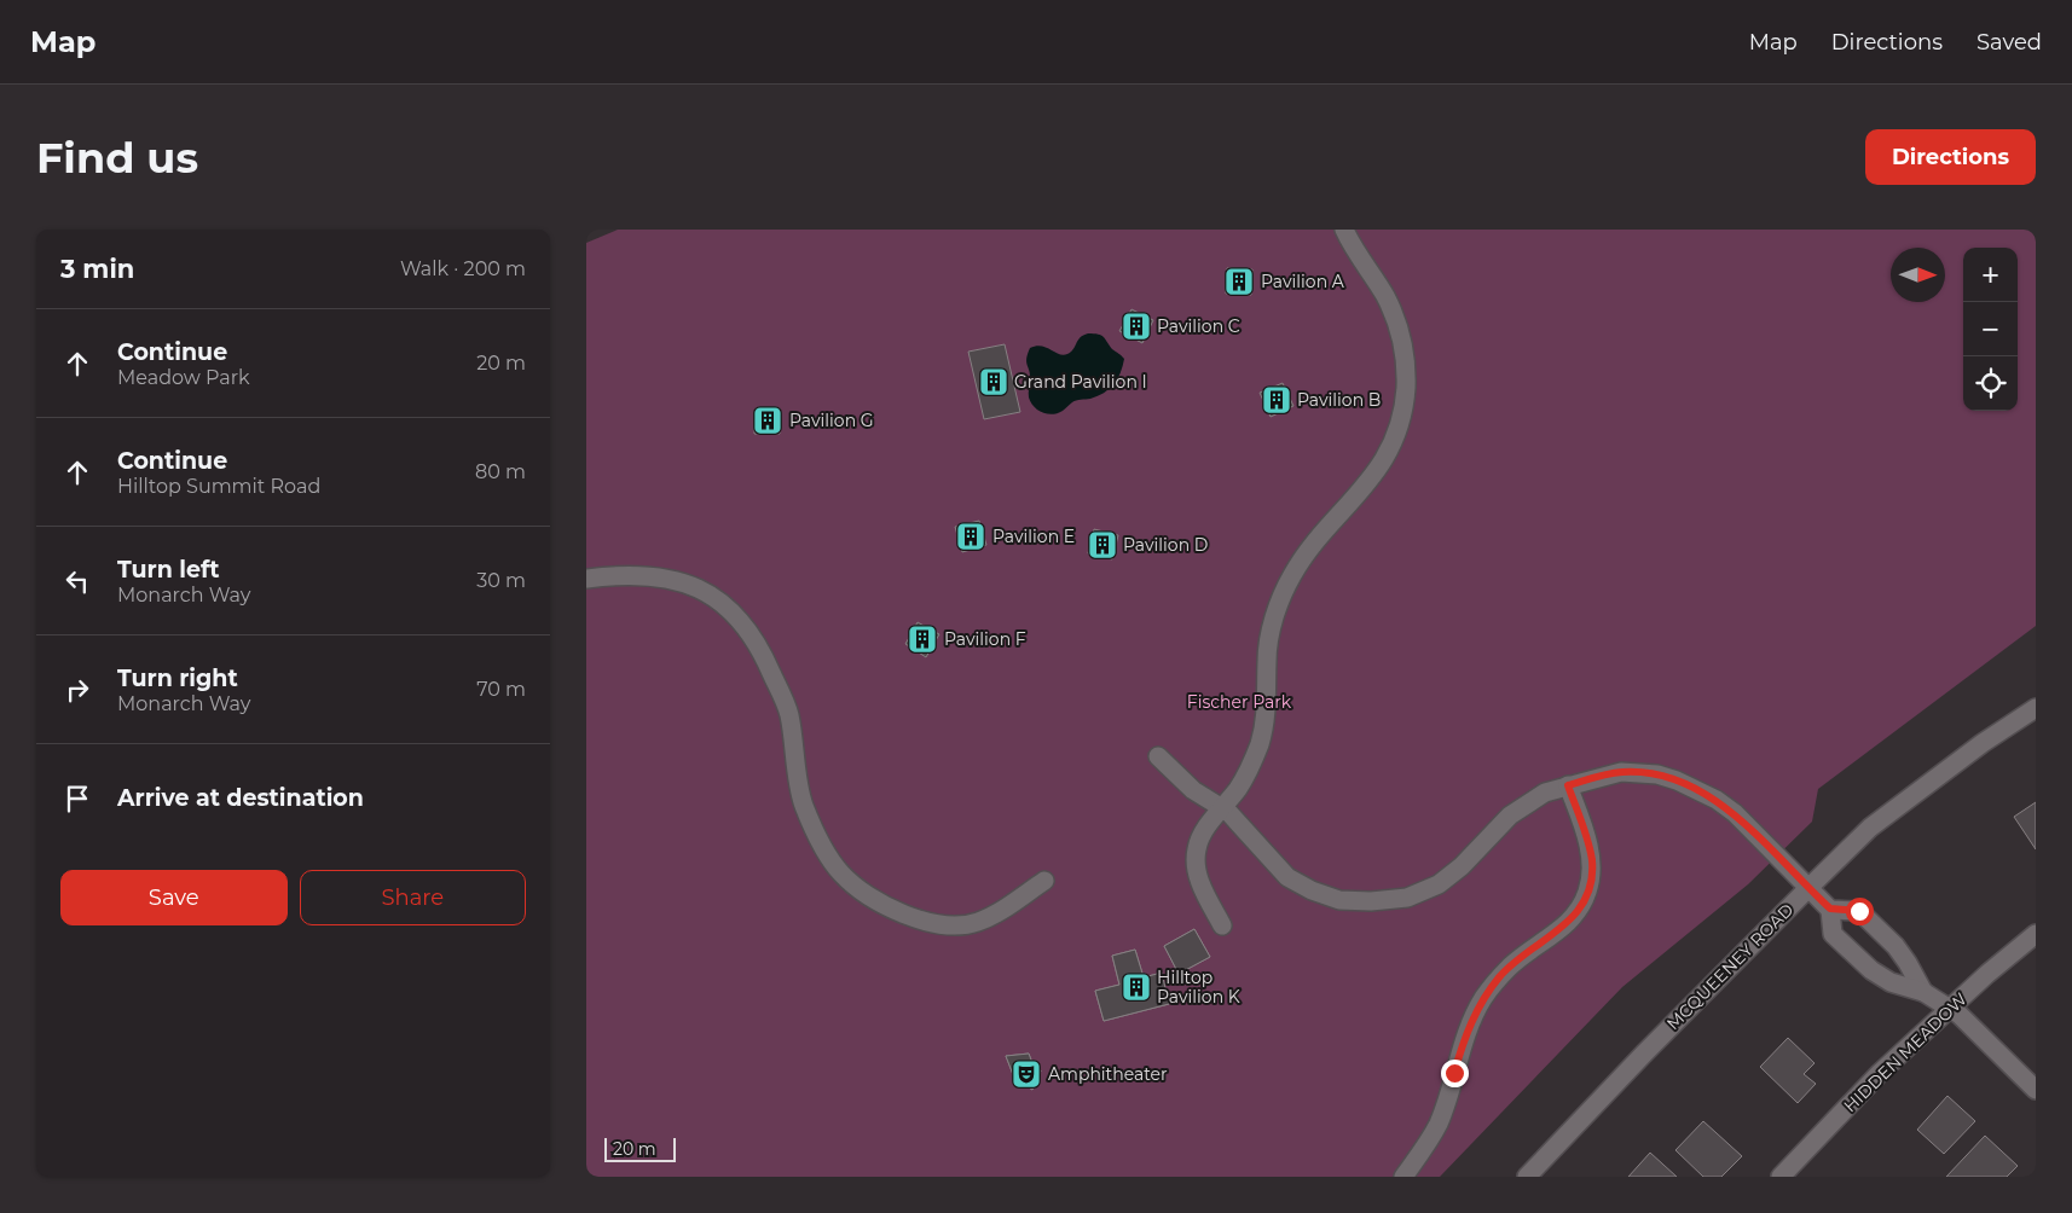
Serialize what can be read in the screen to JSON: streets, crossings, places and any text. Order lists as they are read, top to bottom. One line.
{"streets":{"street":["MCQUEENEY ROAD","HIDDEN MEADOW"]},"parks":["Fischer Park"],"places":{"building":["Pavilion A","Pavilion C","Grand Pavilion I","Pavilion B","Pavilion G","Pavilion E","Pavilion D","Pavilion F","Hilltop Pavilion K"],"theatre":["Amphitheater"]},"scale_bar":"20 m","north":"right","page":{"header":"Map","nav":["Map","Directions","Saved"],"buttons":["Directions",["Save","Share"]],"title":"Find us","heading":["3 min","Walk · 200 m"],"map_buttons":["+","−"],"list":[["Continue","Meadow Park","20 m"],["Continue","Hilltop Summit Road","80 m"],["Turn left","Monarch Way","30 m"],["Turn right","Monarch Way","70 m"],"Arrive at destination"],"scale":"20 m"}}
